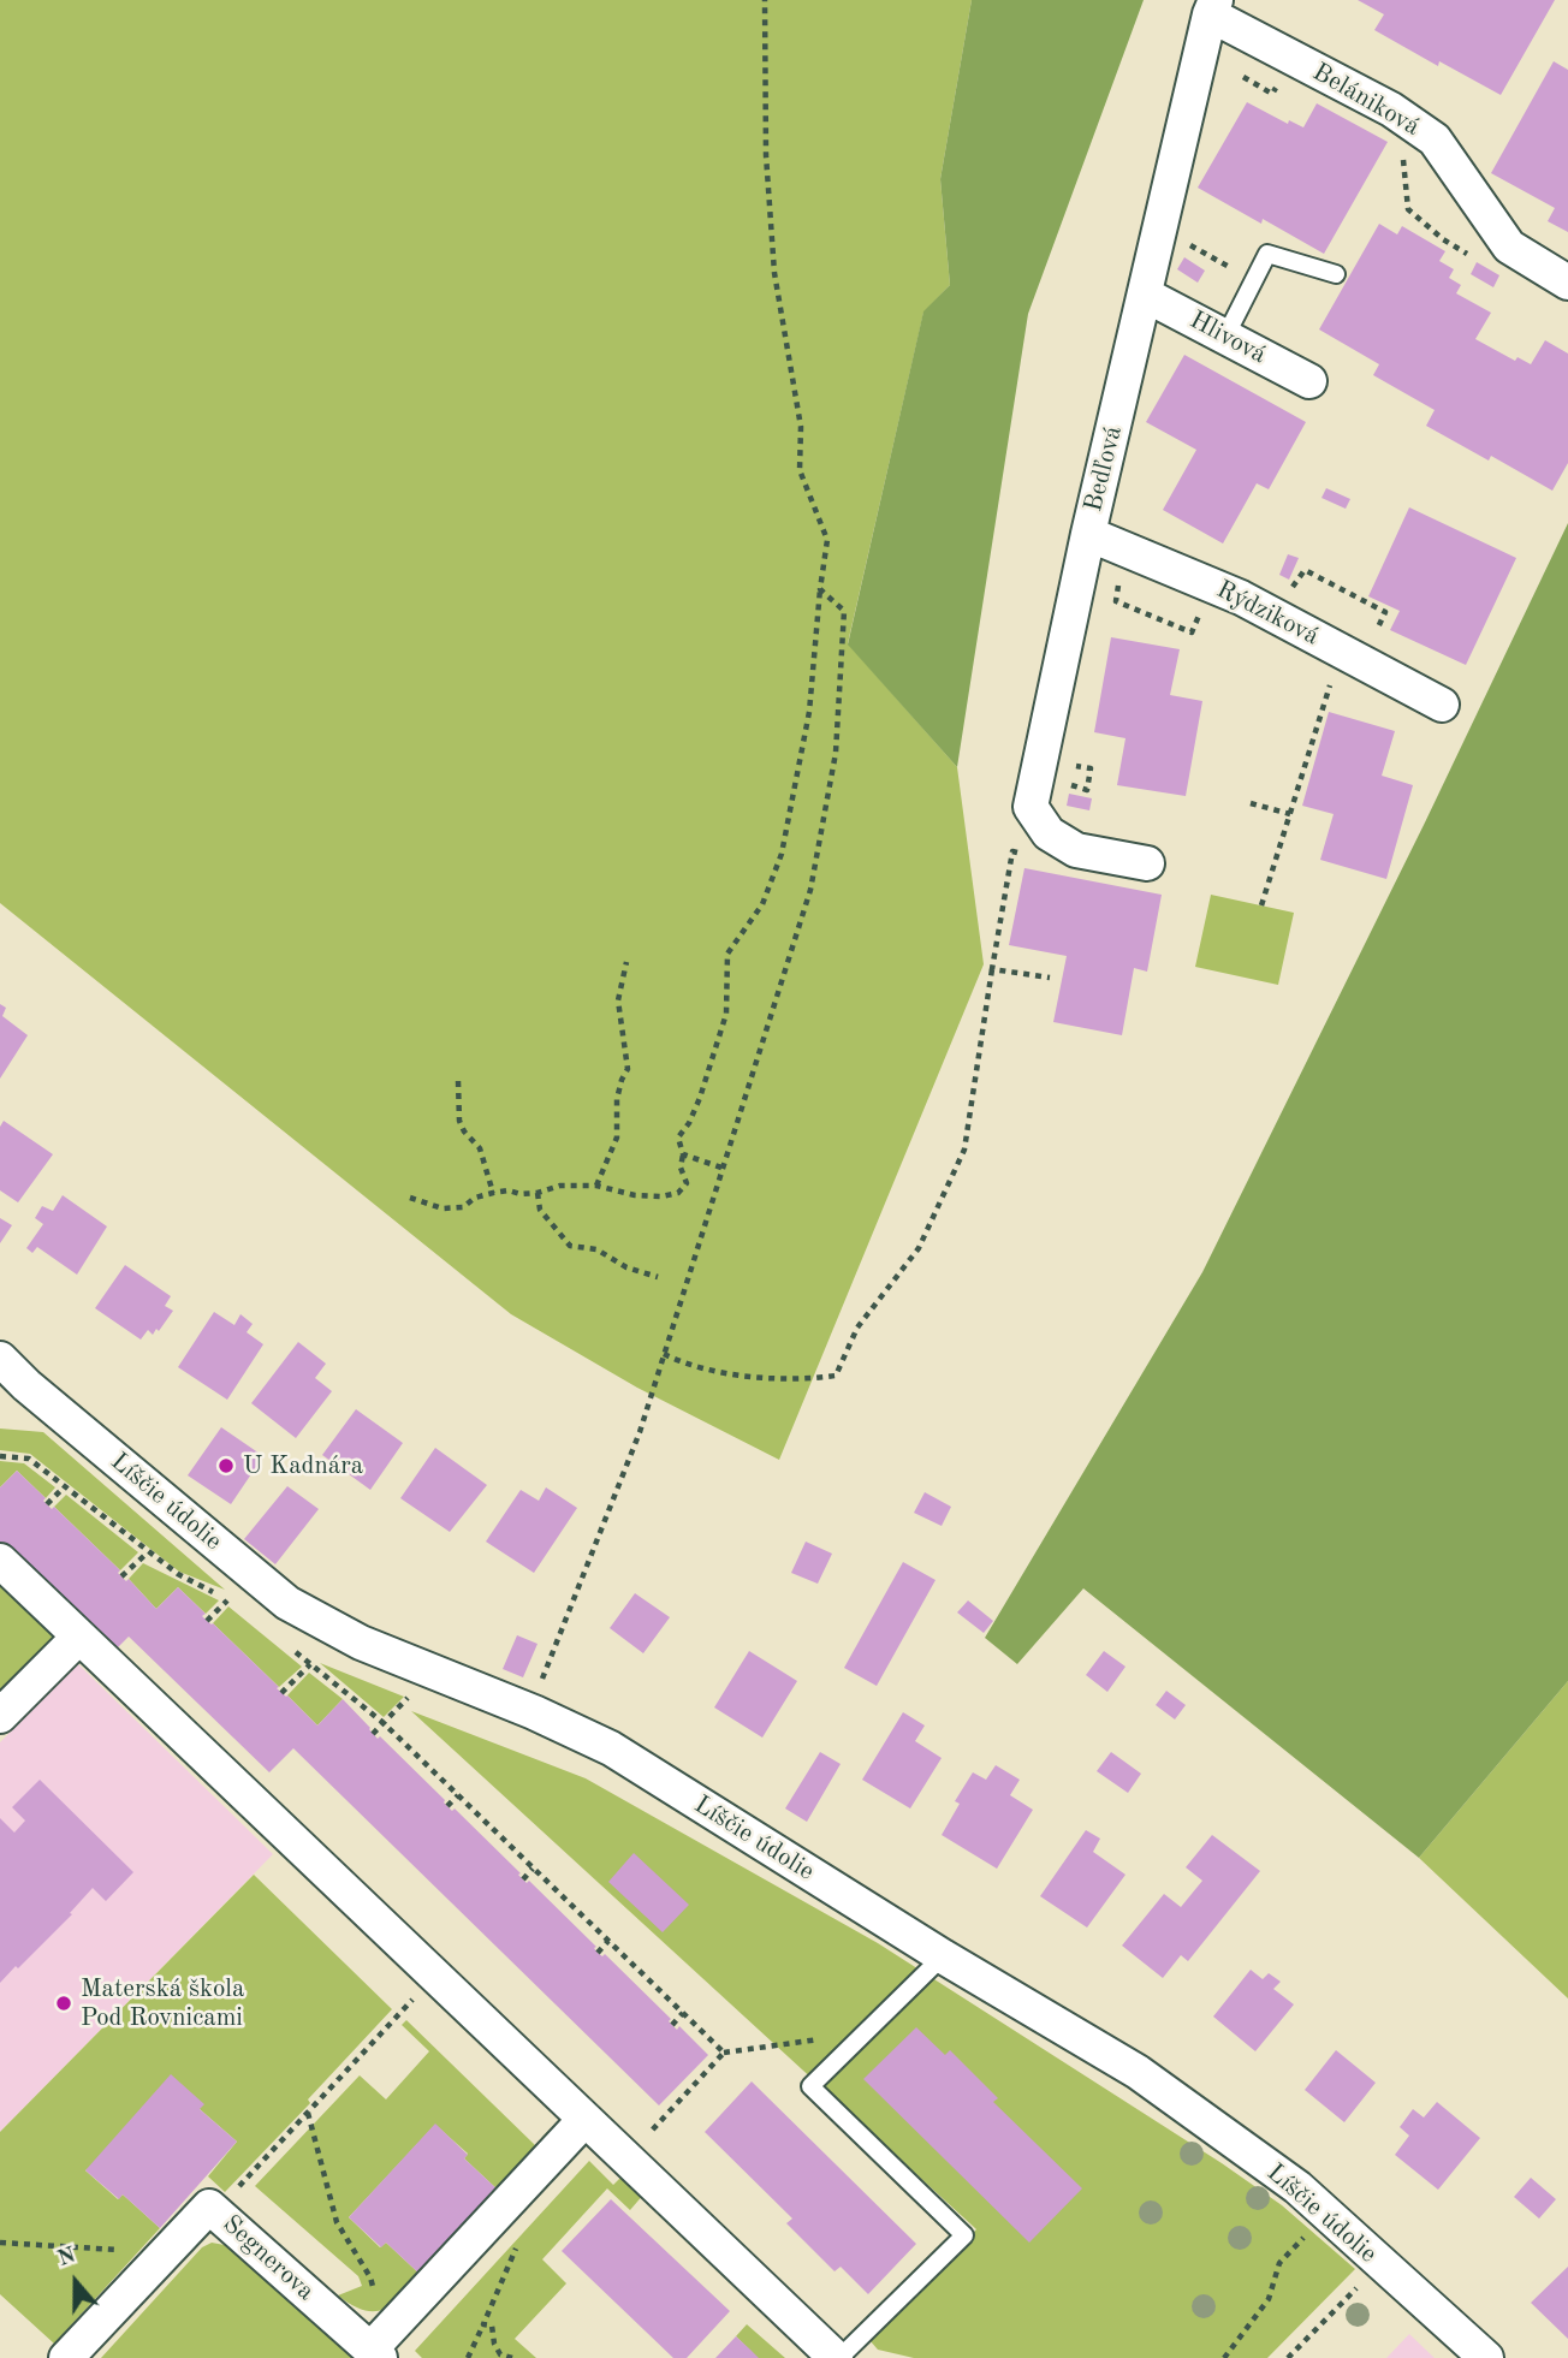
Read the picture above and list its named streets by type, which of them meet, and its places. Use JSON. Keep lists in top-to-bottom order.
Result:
{
  "streets": {
    "street": [
      "Belániková",
      "Hlivová",
      "Bedľová",
      "Rýdziková",
      "Líščie údolie",
      "Segnerova"
    ]
  },
  "crossings": [
    ["Belániková", "Bedľová"],
    ["Hlivová", "Bedľová"],
    ["Bedľová", "Rýdziková"]
  ],
  "places": ["U Kadnára", "Materská škola Pod Rovnicami"],
  "north": "top"
}
